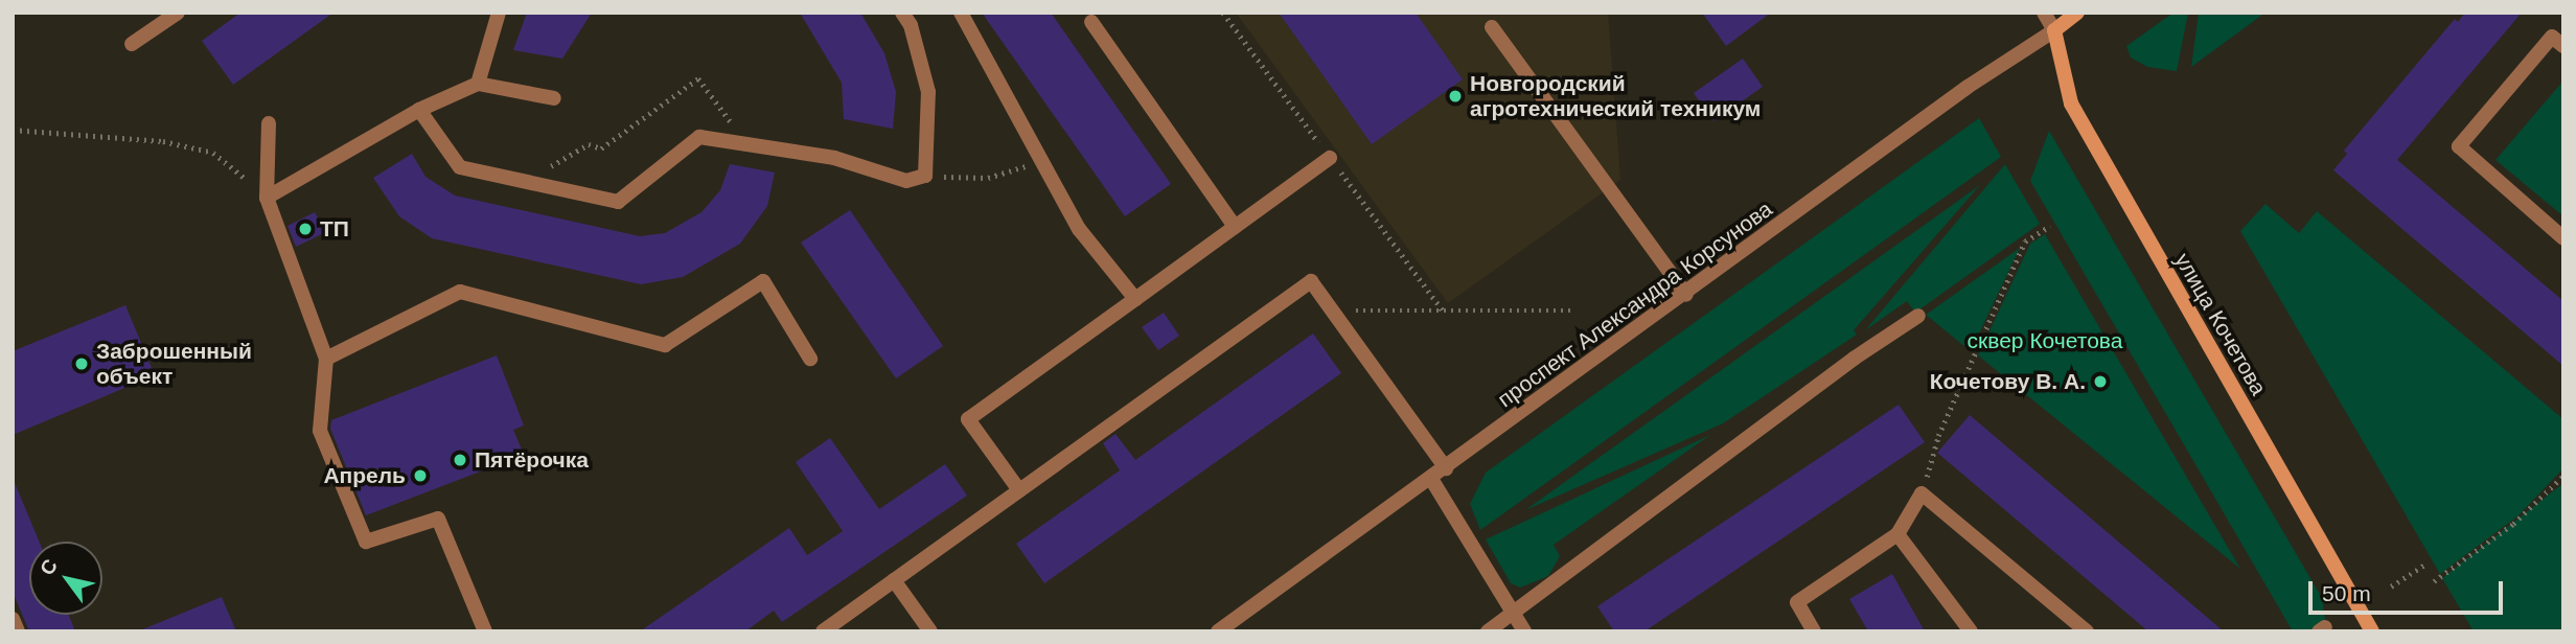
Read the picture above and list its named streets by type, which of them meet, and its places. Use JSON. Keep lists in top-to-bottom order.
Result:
{
  "streets": {
    "main road": ["проспект Александра Корсунова", "улица Кочетова"]
  },
  "crossings": [
    ["проспект Александра Корсунова", "улица Кочетова"]
  ],
  "parks": ["сквер Кочетова"],
  "places": [
    "Новгородский агротехнический техникум",
    "ТП",
    "Заброшенный объект",
    "Кочетову В. А.",
    "Пятёрочка",
    "Апрель"
  ],
  "scale_bar": "50 m",
  "north": "top left"
}
